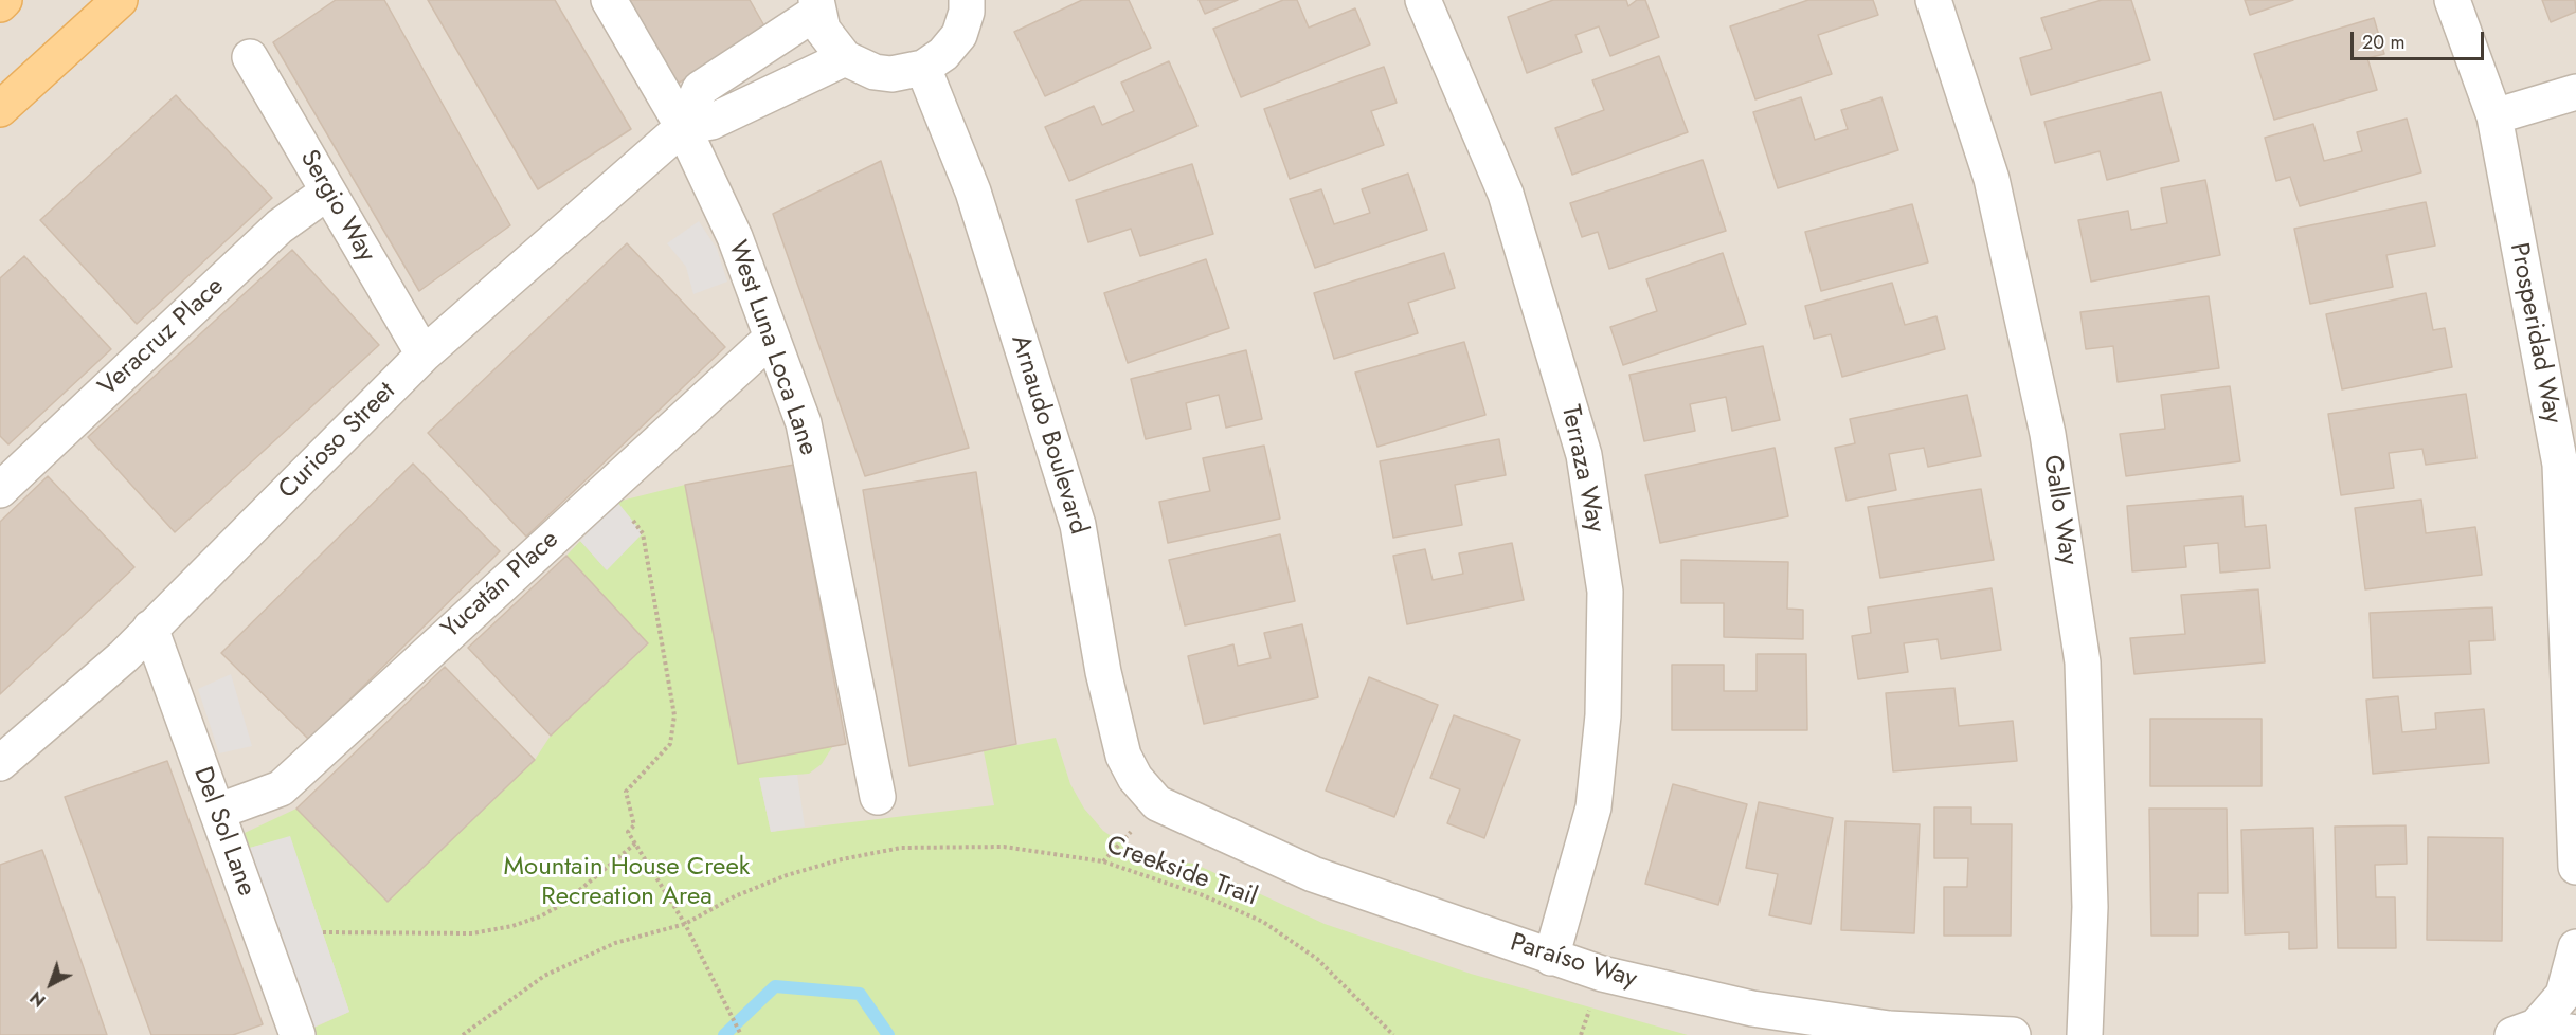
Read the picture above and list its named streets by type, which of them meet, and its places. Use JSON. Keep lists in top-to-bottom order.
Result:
{
  "streets": {
    "street": [
      "Sergio Way",
      "Prosperidad Way",
      "Veracruz Place",
      "West Luna Loca Lane",
      "Arnaudo Boulevard",
      "Curioso Street",
      "Terraza Way",
      "Gallo Way",
      "Yucatán Place",
      "Del Sol Lane",
      "Paraíso Way"
    ],
    "path": ["Creekside Trail"]
  },
  "crossings": [
    ["Sergio Way", "Veracruz Place"],
    ["Sergio Way", "Curioso Street"],
    ["West Luna Loca Lane", "Curioso Street"],
    ["West Luna Loca Lane", "Yucatán Place"],
    ["Arnaudo Boulevard", "Paraíso Way"],
    ["Curioso Street", "Del Sol Lane"],
    ["Terraza Way", "Paraíso Way"],
    ["Yucatán Place", "Del Sol Lane"]
  ],
  "parks": ["Mountain House Creek Recreation Area"],
  "scale_bar": "20 m",
  "north": "bottom left"
}
